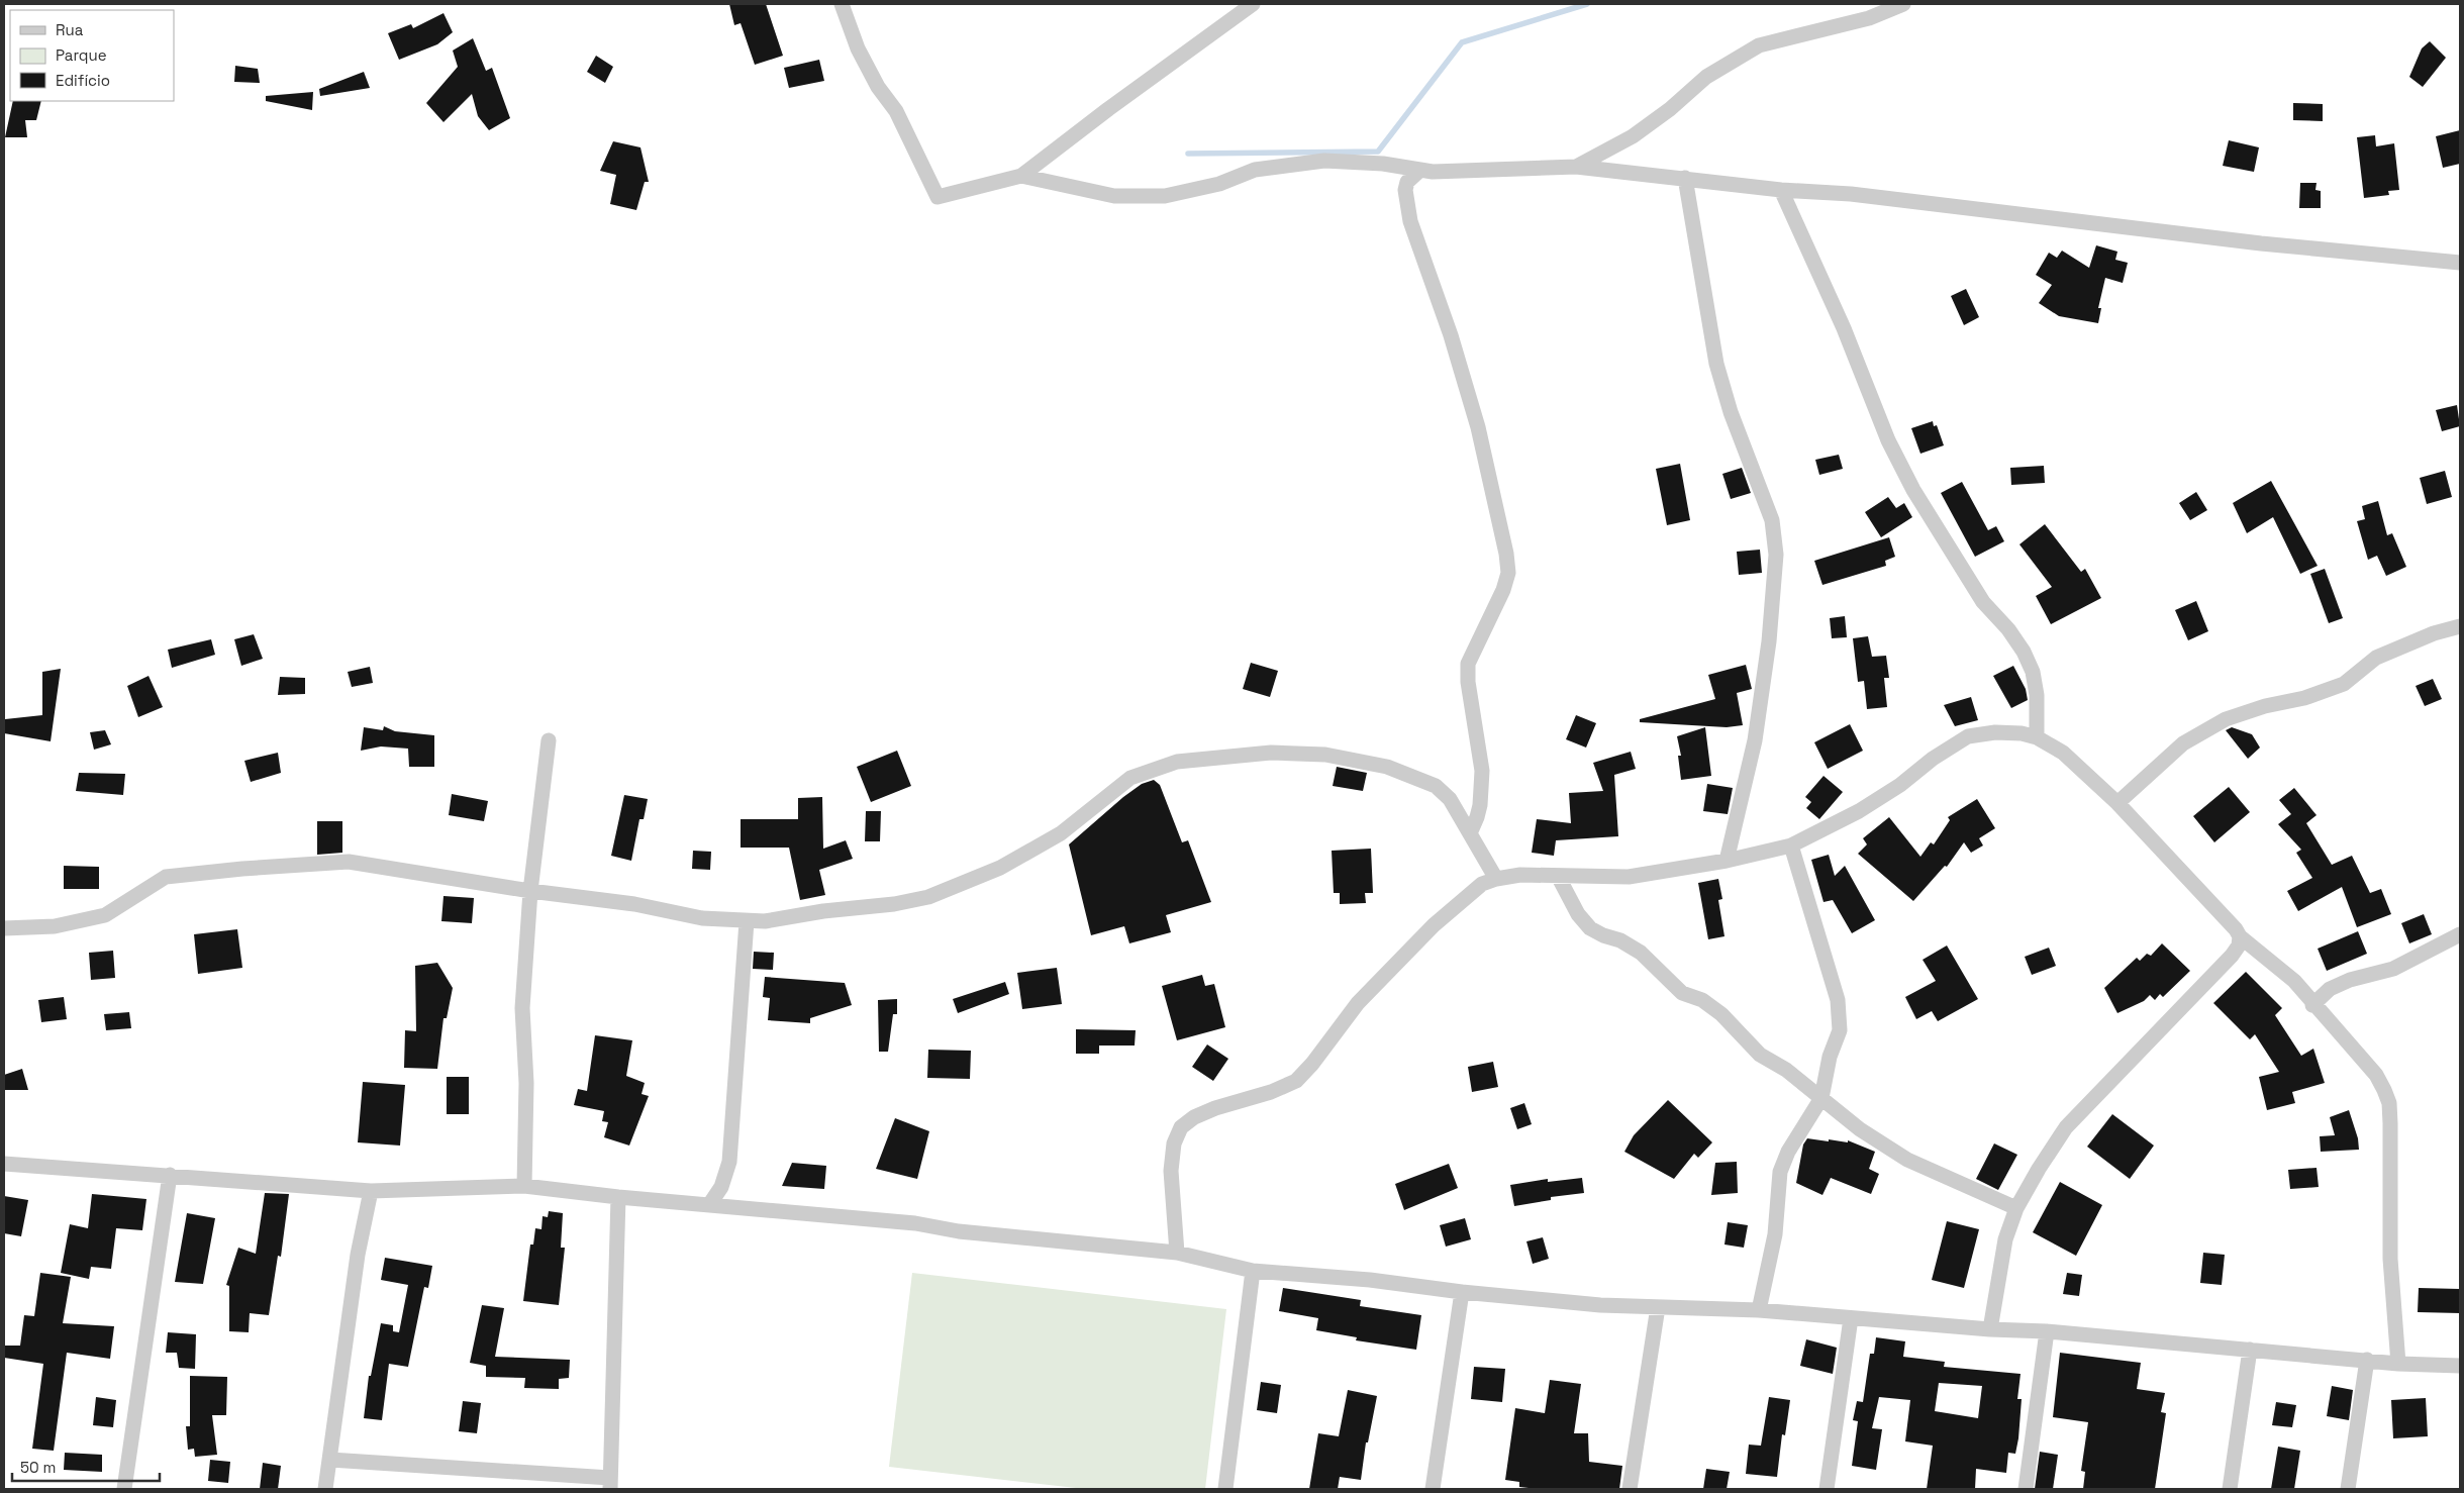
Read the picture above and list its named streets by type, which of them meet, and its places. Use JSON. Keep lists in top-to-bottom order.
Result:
{
  "legend": ["Rua", "Parque", "Edifício"],
  "scale_bar": "50 m"
}
